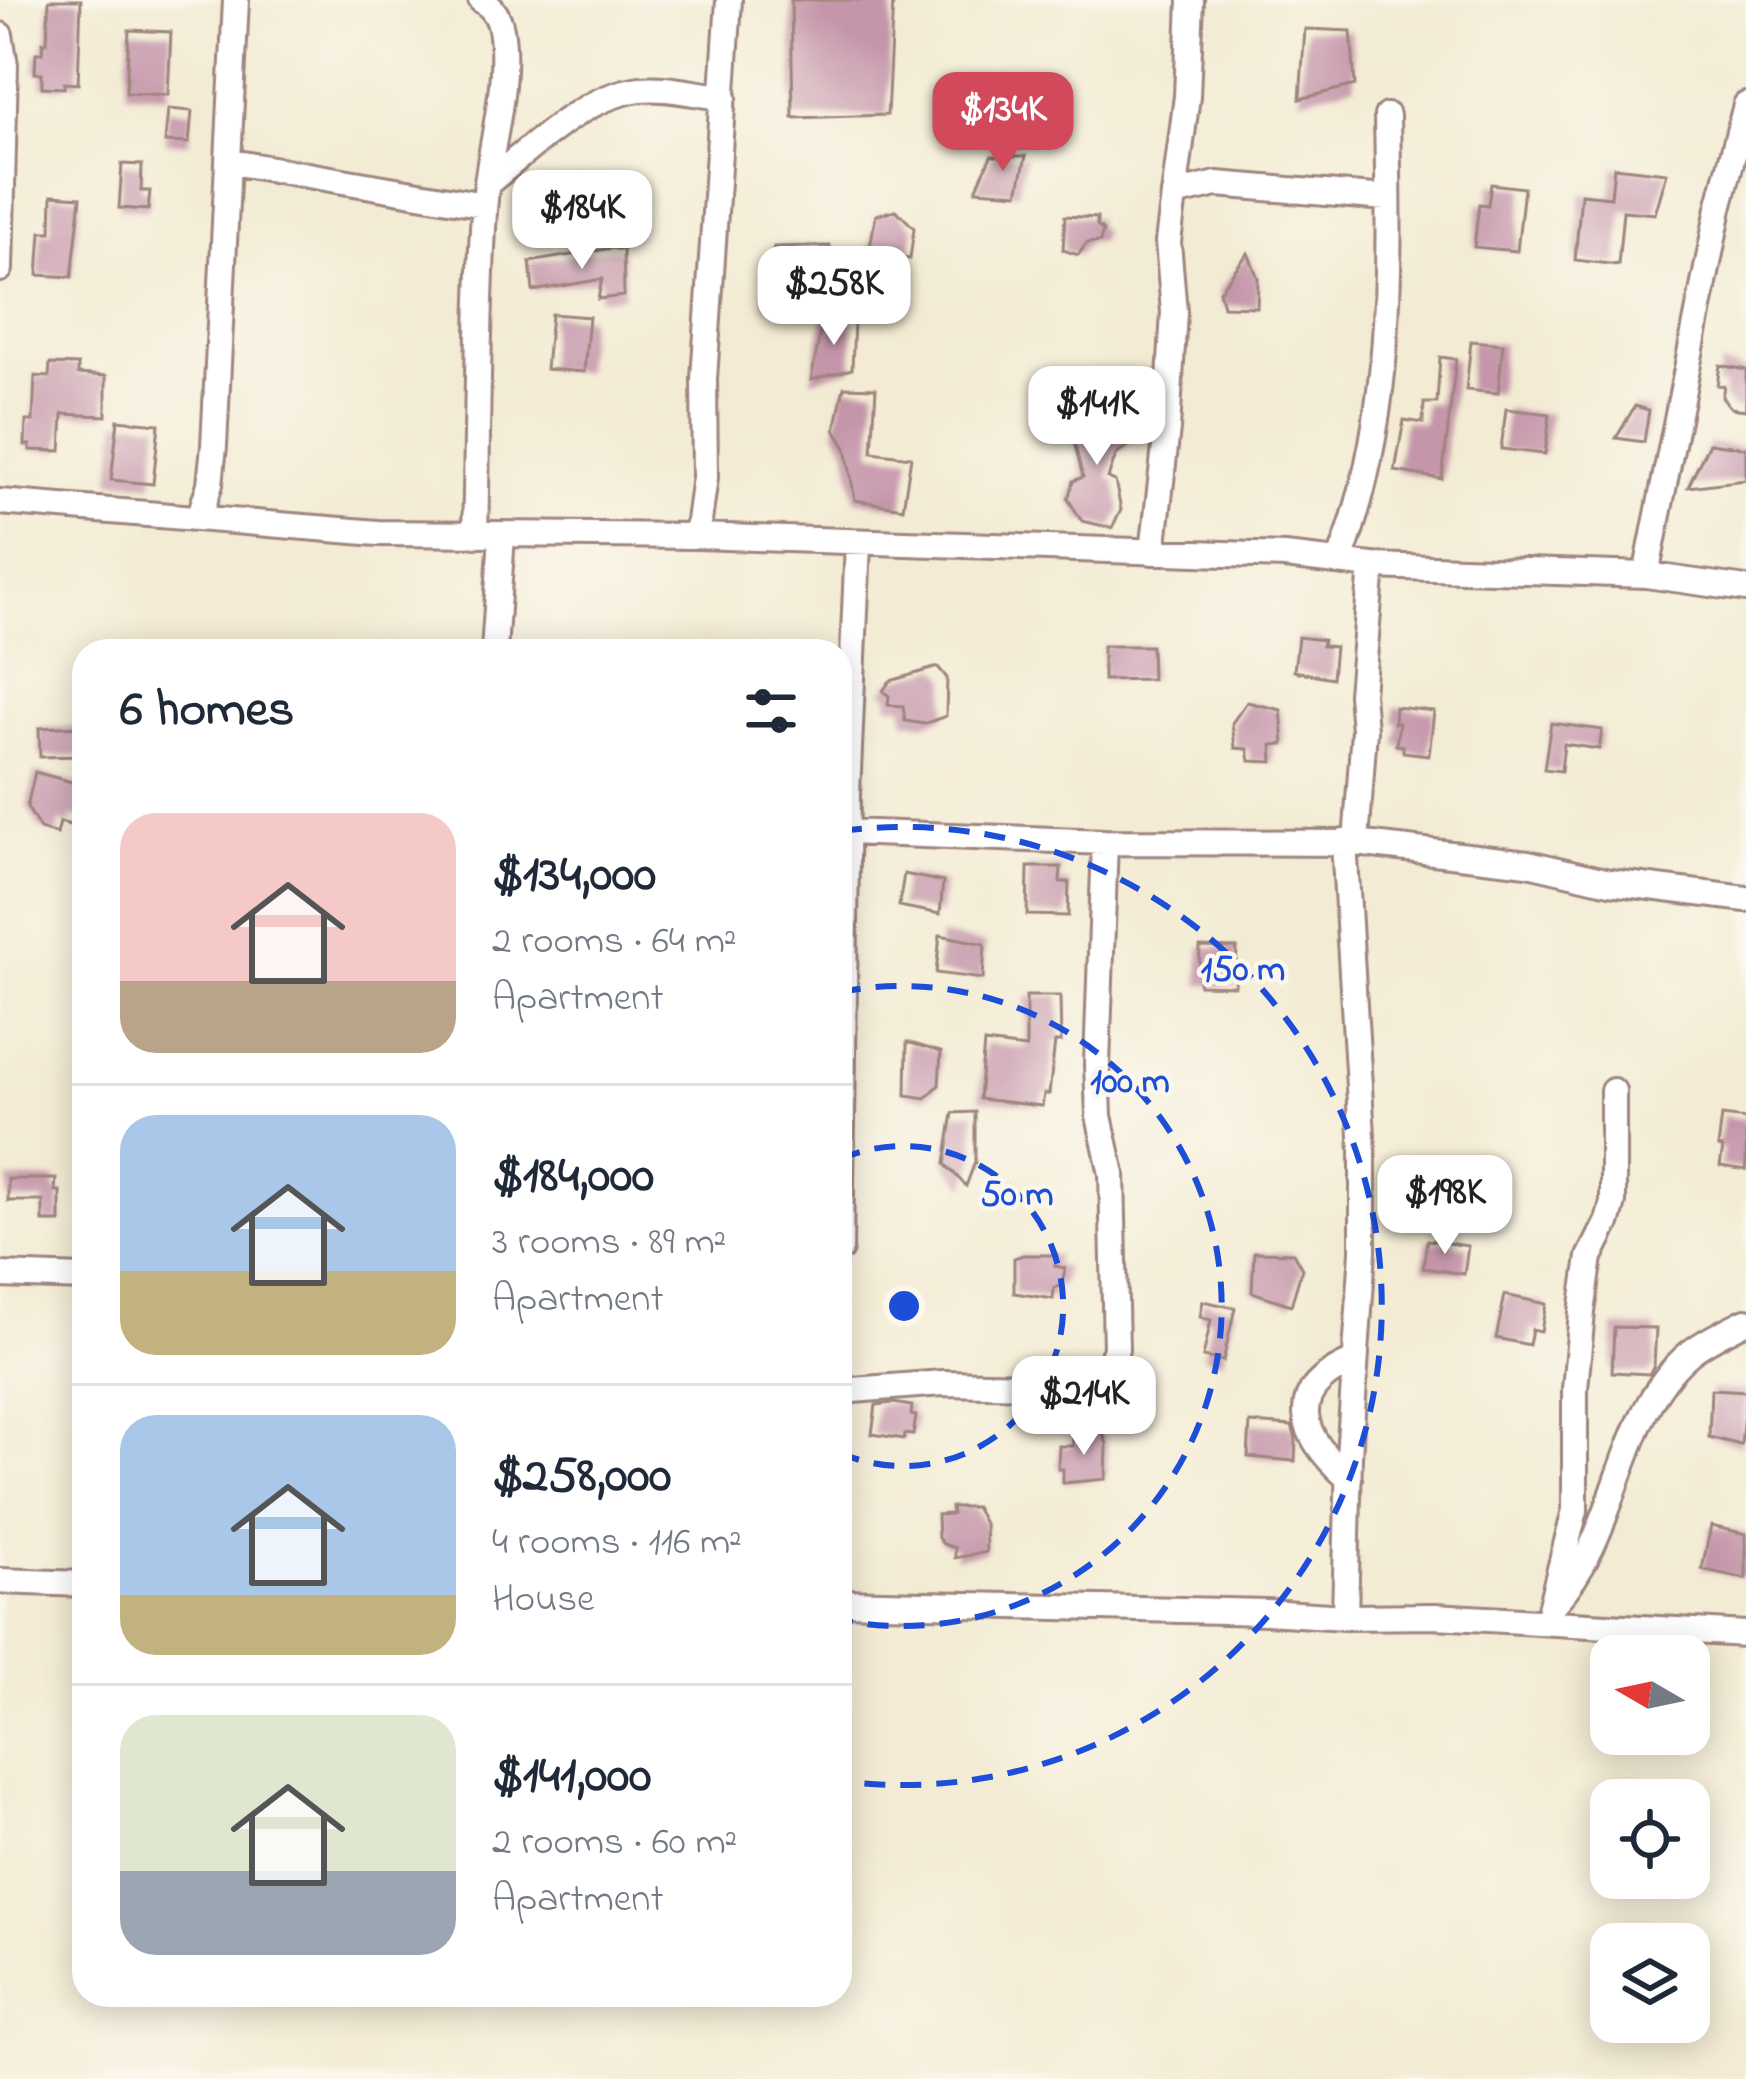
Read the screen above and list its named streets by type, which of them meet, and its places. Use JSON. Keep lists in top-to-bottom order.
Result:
{
  "north": "left",
  "page": {
    "price": [
      "$134K",
      "$184K",
      "$258K",
      "$141K",
      "$198K",
      "$214K"
    ],
    "heading": "6 homes",
    "list": [
      {
        "name": "$134,000",
        "note": "2 rooms · 64 m² · Apartment"
      },
      {
        "name": "$184,000",
        "note": "3 rooms · 89 m² · Apartment"
      },
      {
        "name": "$258,000",
        "note": "4 rooms · 116 m² · House"
      },
      {
        "name": "$141,000",
        "note": "2 rooms · 60 m² · Apartment"
      }
    ]
  },
  "rings": ["150 m", "100 m", "50 m"]
}
